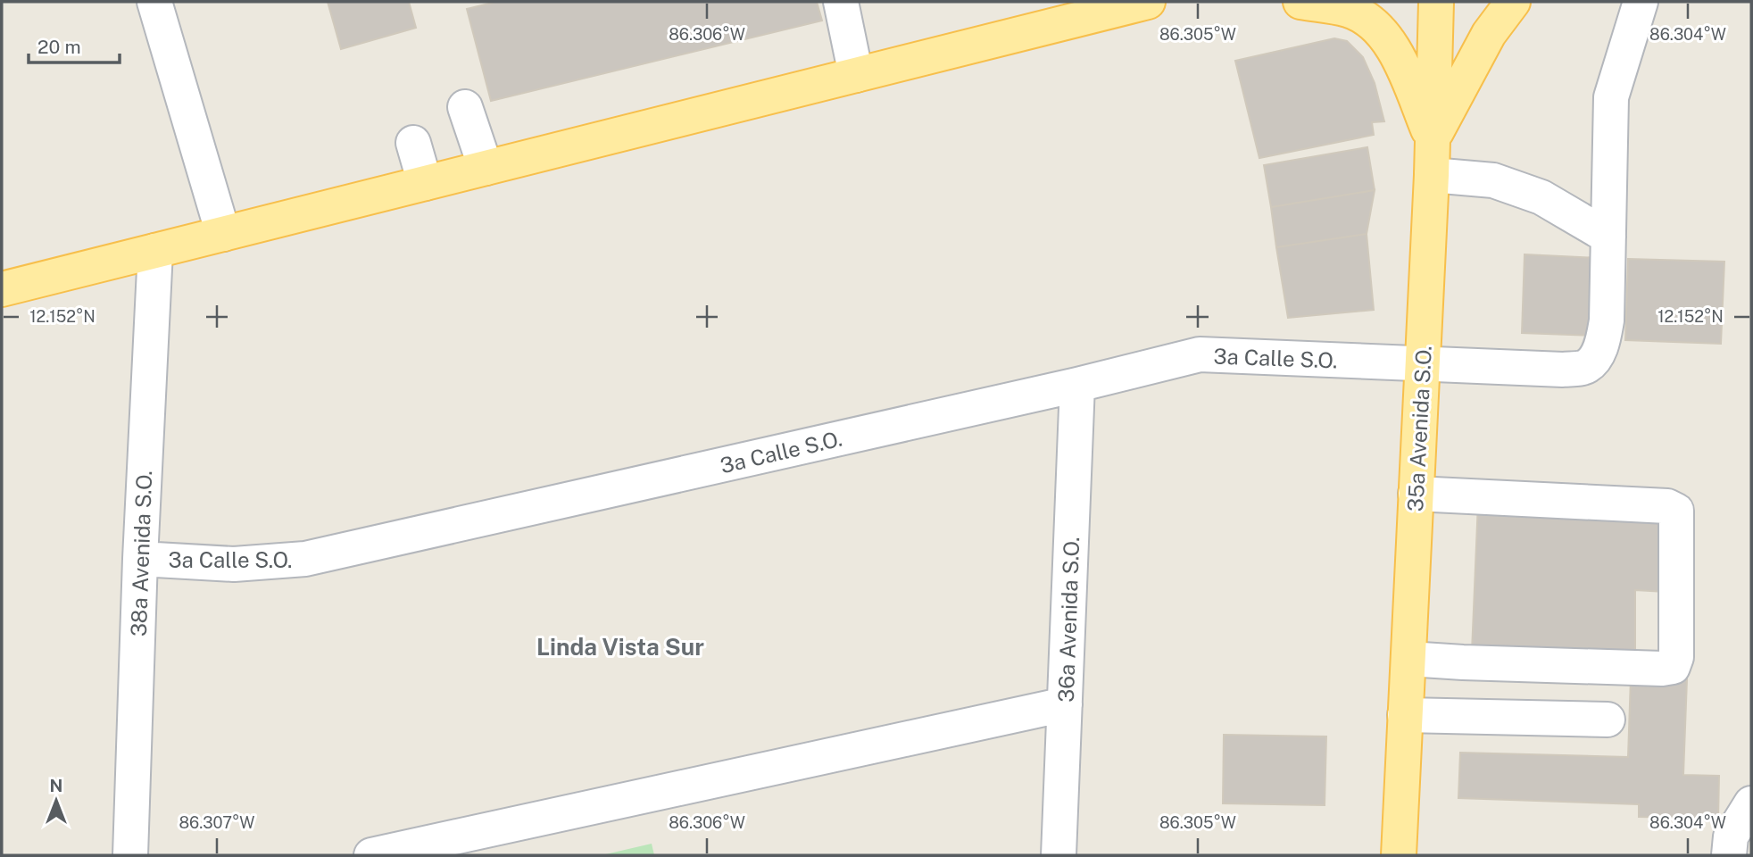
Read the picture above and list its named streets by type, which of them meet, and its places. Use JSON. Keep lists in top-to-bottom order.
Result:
{
  "streets": {
    "main road": ["35a Avenida S.O."],
    "street": ["3a Calle S.O.", "38a Avenida S.O.", "36a Avenida S.O."]
  },
  "crossings": [
    ["3a Calle S.O.", "35a Avenida S.O."],
    ["3a Calle S.O.", "38a Avenida S.O."],
    ["3a Calle S.O.", "36a Avenida S.O."]
  ],
  "districts": ["Linda Vista Sur"],
  "scale_bar": "20 m",
  "north": "top",
  "coordinates": [
    "86.306°W",
    "86.305°W",
    "86.304°W",
    "12.152°N",
    "86.307°W"
  ]
}
